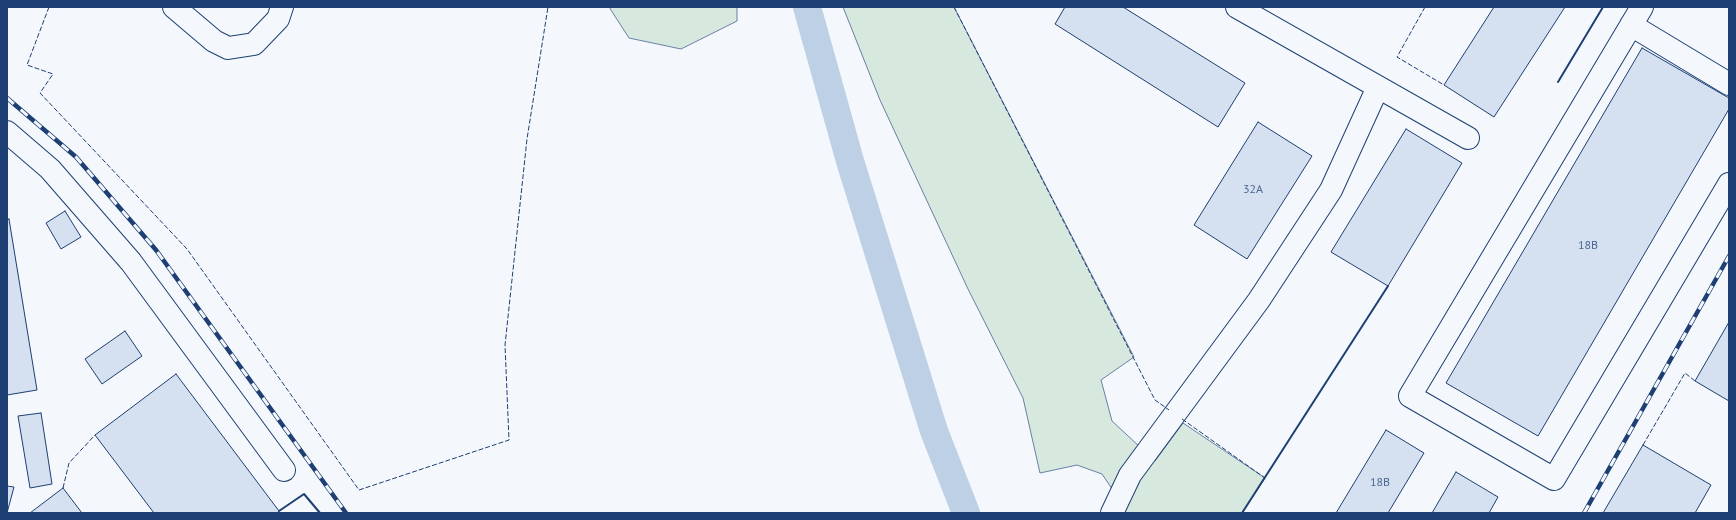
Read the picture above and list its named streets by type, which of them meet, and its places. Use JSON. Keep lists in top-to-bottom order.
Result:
{
  "house_numbers": ["32А", "18В", "18В"]
}
